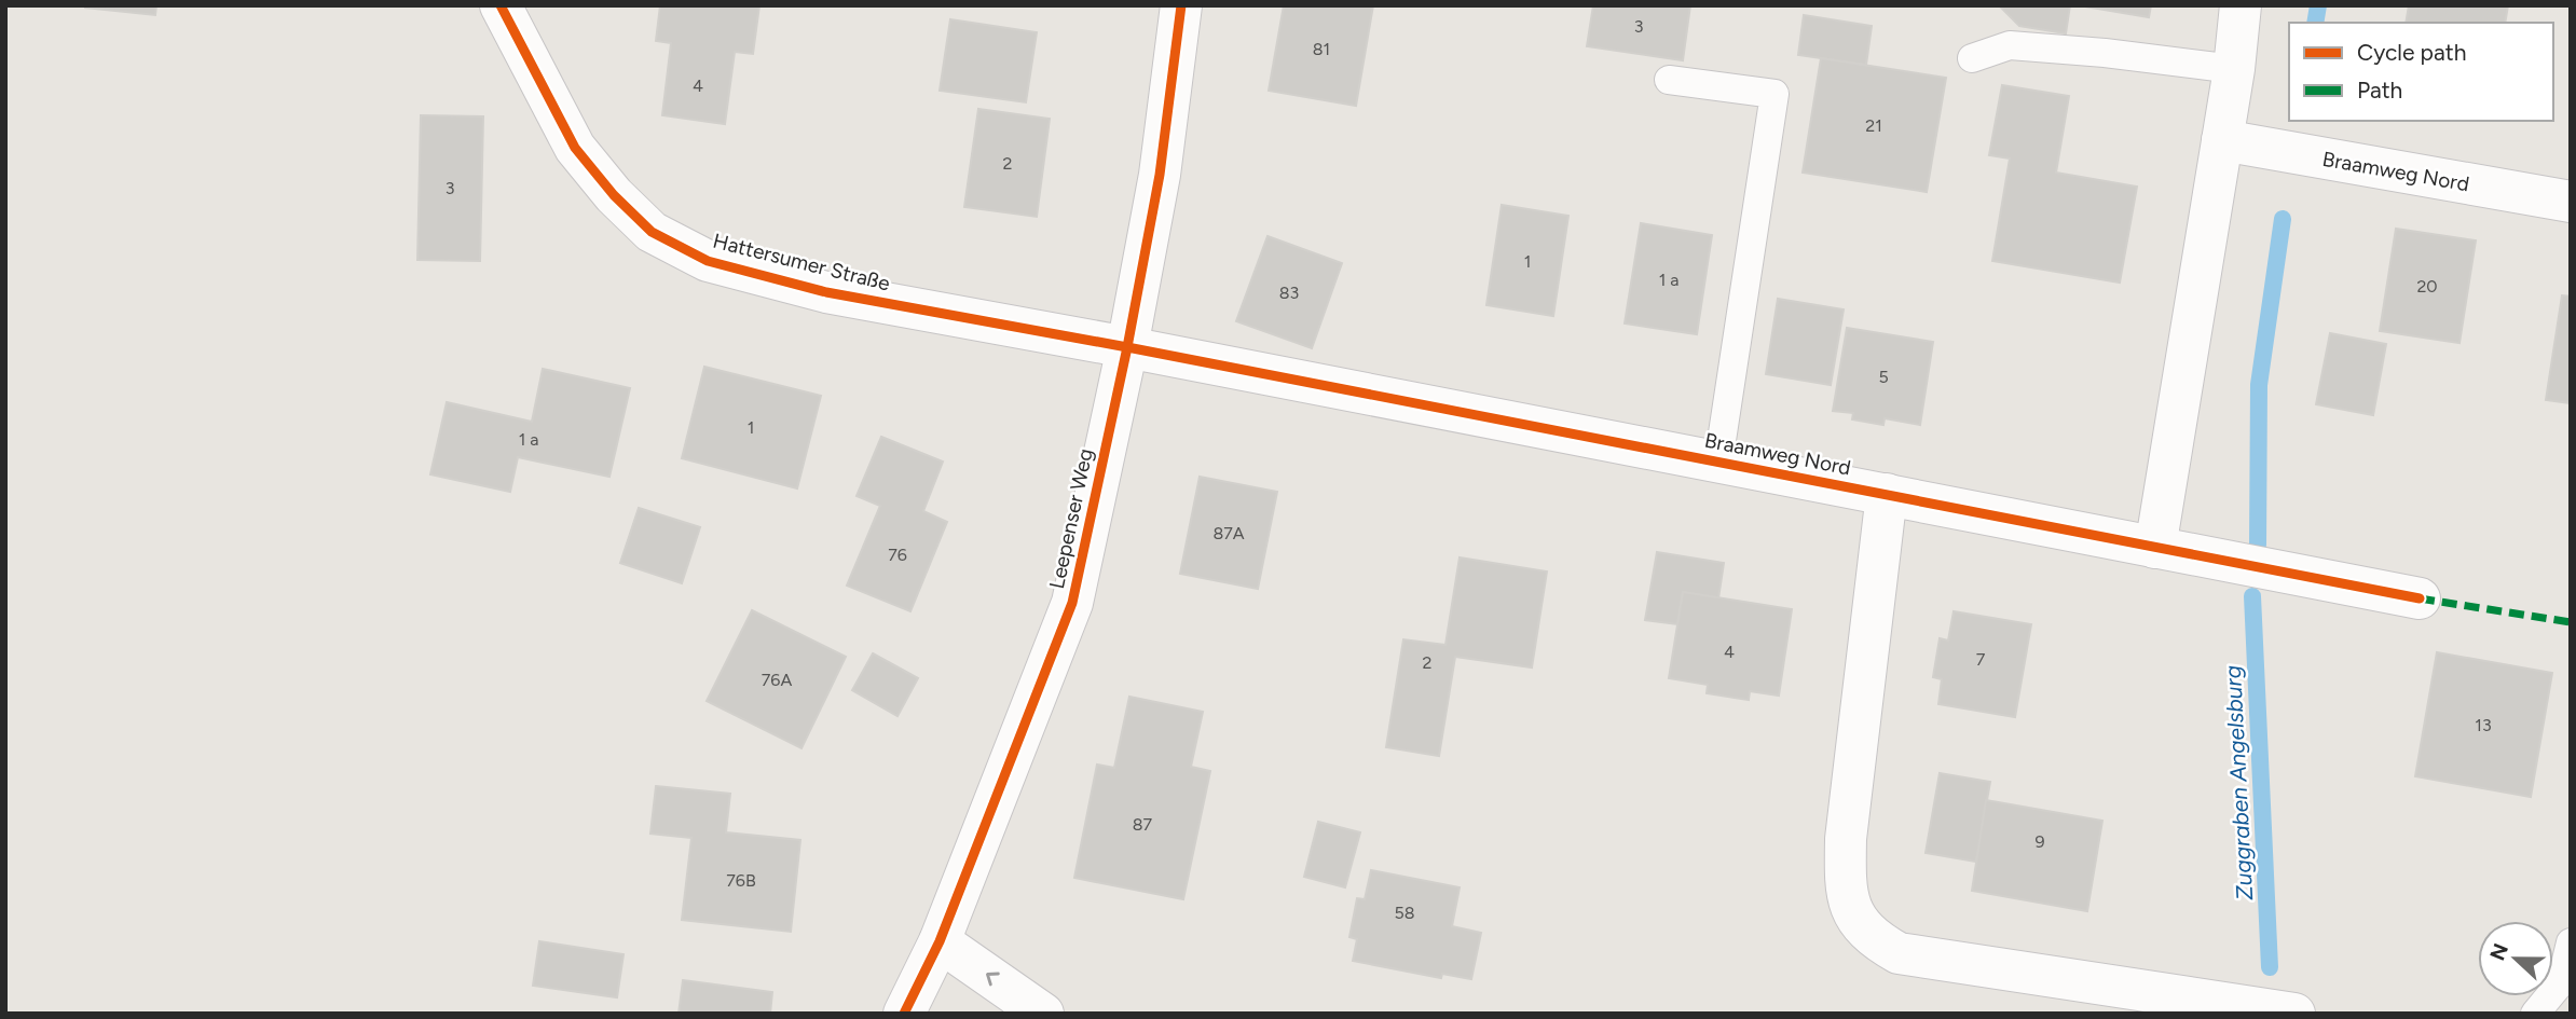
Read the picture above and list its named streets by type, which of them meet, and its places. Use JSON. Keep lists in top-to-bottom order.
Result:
{
  "streets": {
    "street": ["Braamweg Nord", "Hattersumer Straße", "Leepenser Weg"]
  },
  "crossings": [
    ["Braamweg Nord", "Hattersumer Straße"],
    ["Braamweg Nord", "Leepenser Weg"],
    ["Hattersumer Straße", "Leepenser Weg"]
  ],
  "water": ["Zuggraben Angelsburg"],
  "house_numbers": [
    "3",
    "81",
    "4",
    "21",
    "2",
    "3",
    "1",
    "1 a",
    "20",
    "83",
    "5",
    "1",
    "1 a",
    "87A",
    "76",
    "4",
    "7",
    "2",
    "76A",
    "13",
    "87",
    "9",
    "76B",
    "58"
  ],
  "legend": ["Cycle path", "Path"],
  "north": "left"
}
